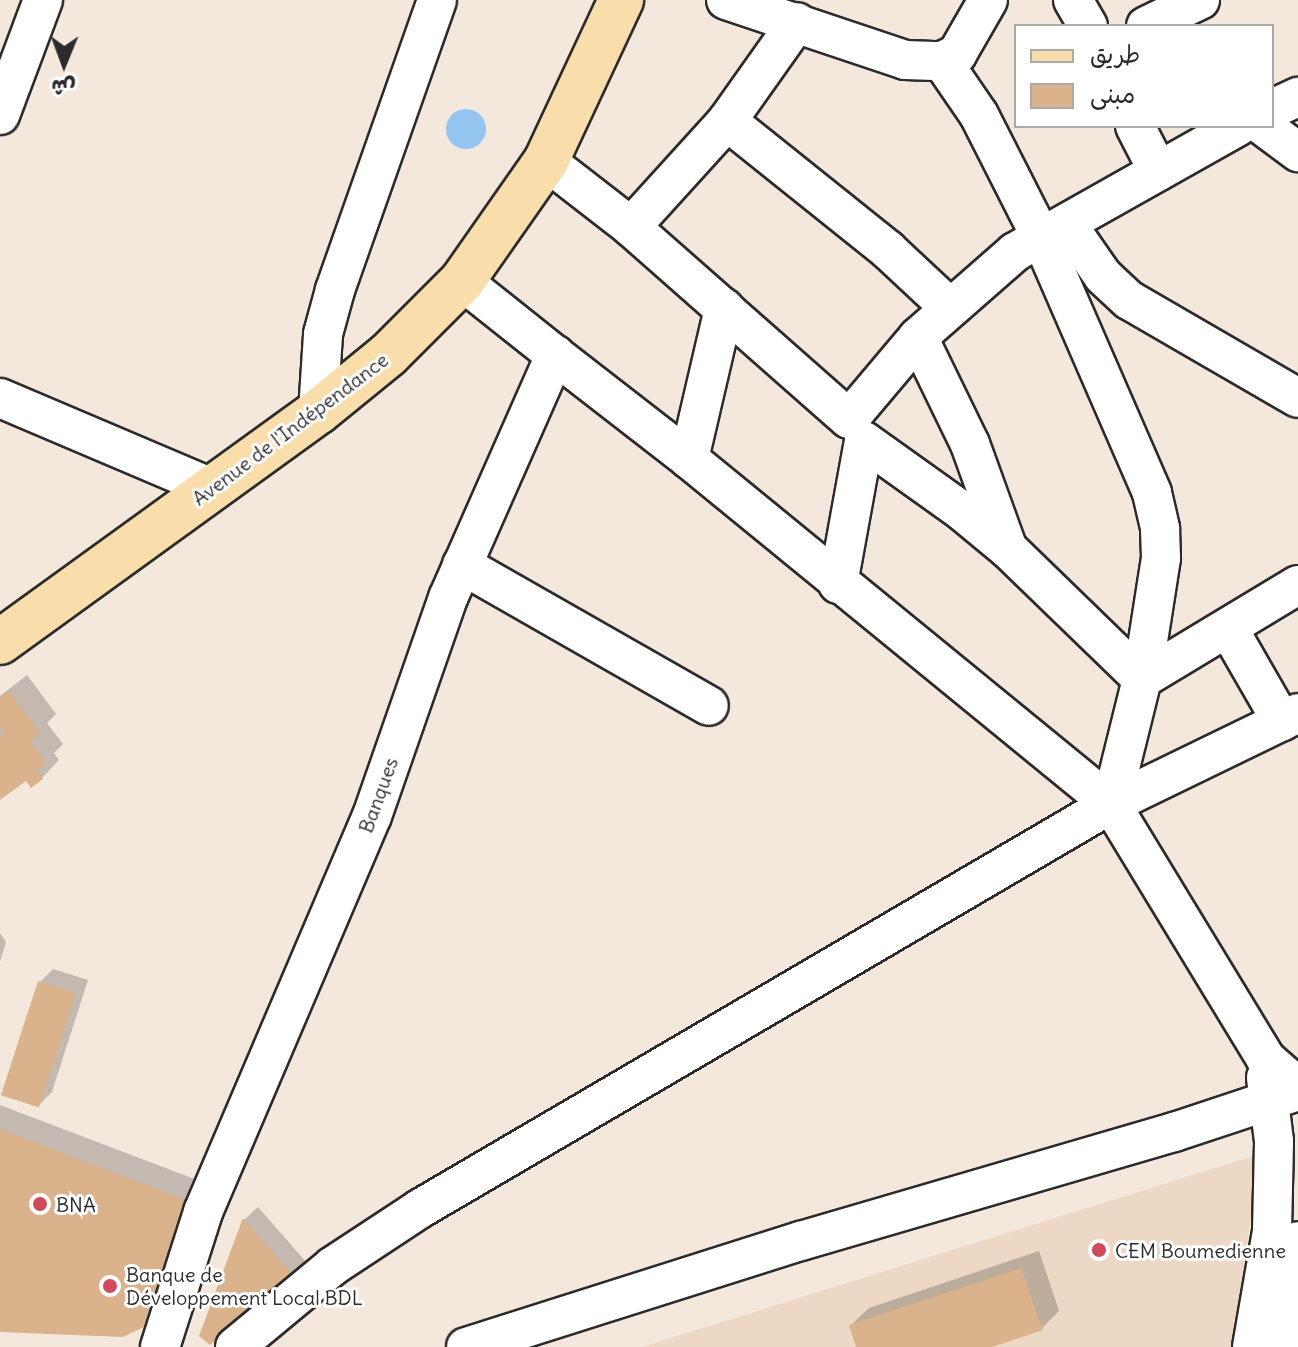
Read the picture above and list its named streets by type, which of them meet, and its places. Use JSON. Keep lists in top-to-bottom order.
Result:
{
  "streets": {
    "main road": ["Avenue de l'Indépendance"],
    "street": ["Banques"]
  },
  "places": ["BNA", "CEM Boumedienne", "Banque de Développement Local BDL"],
  "legend": ["طريق", "مبنى"],
  "north": "bottom"
}
